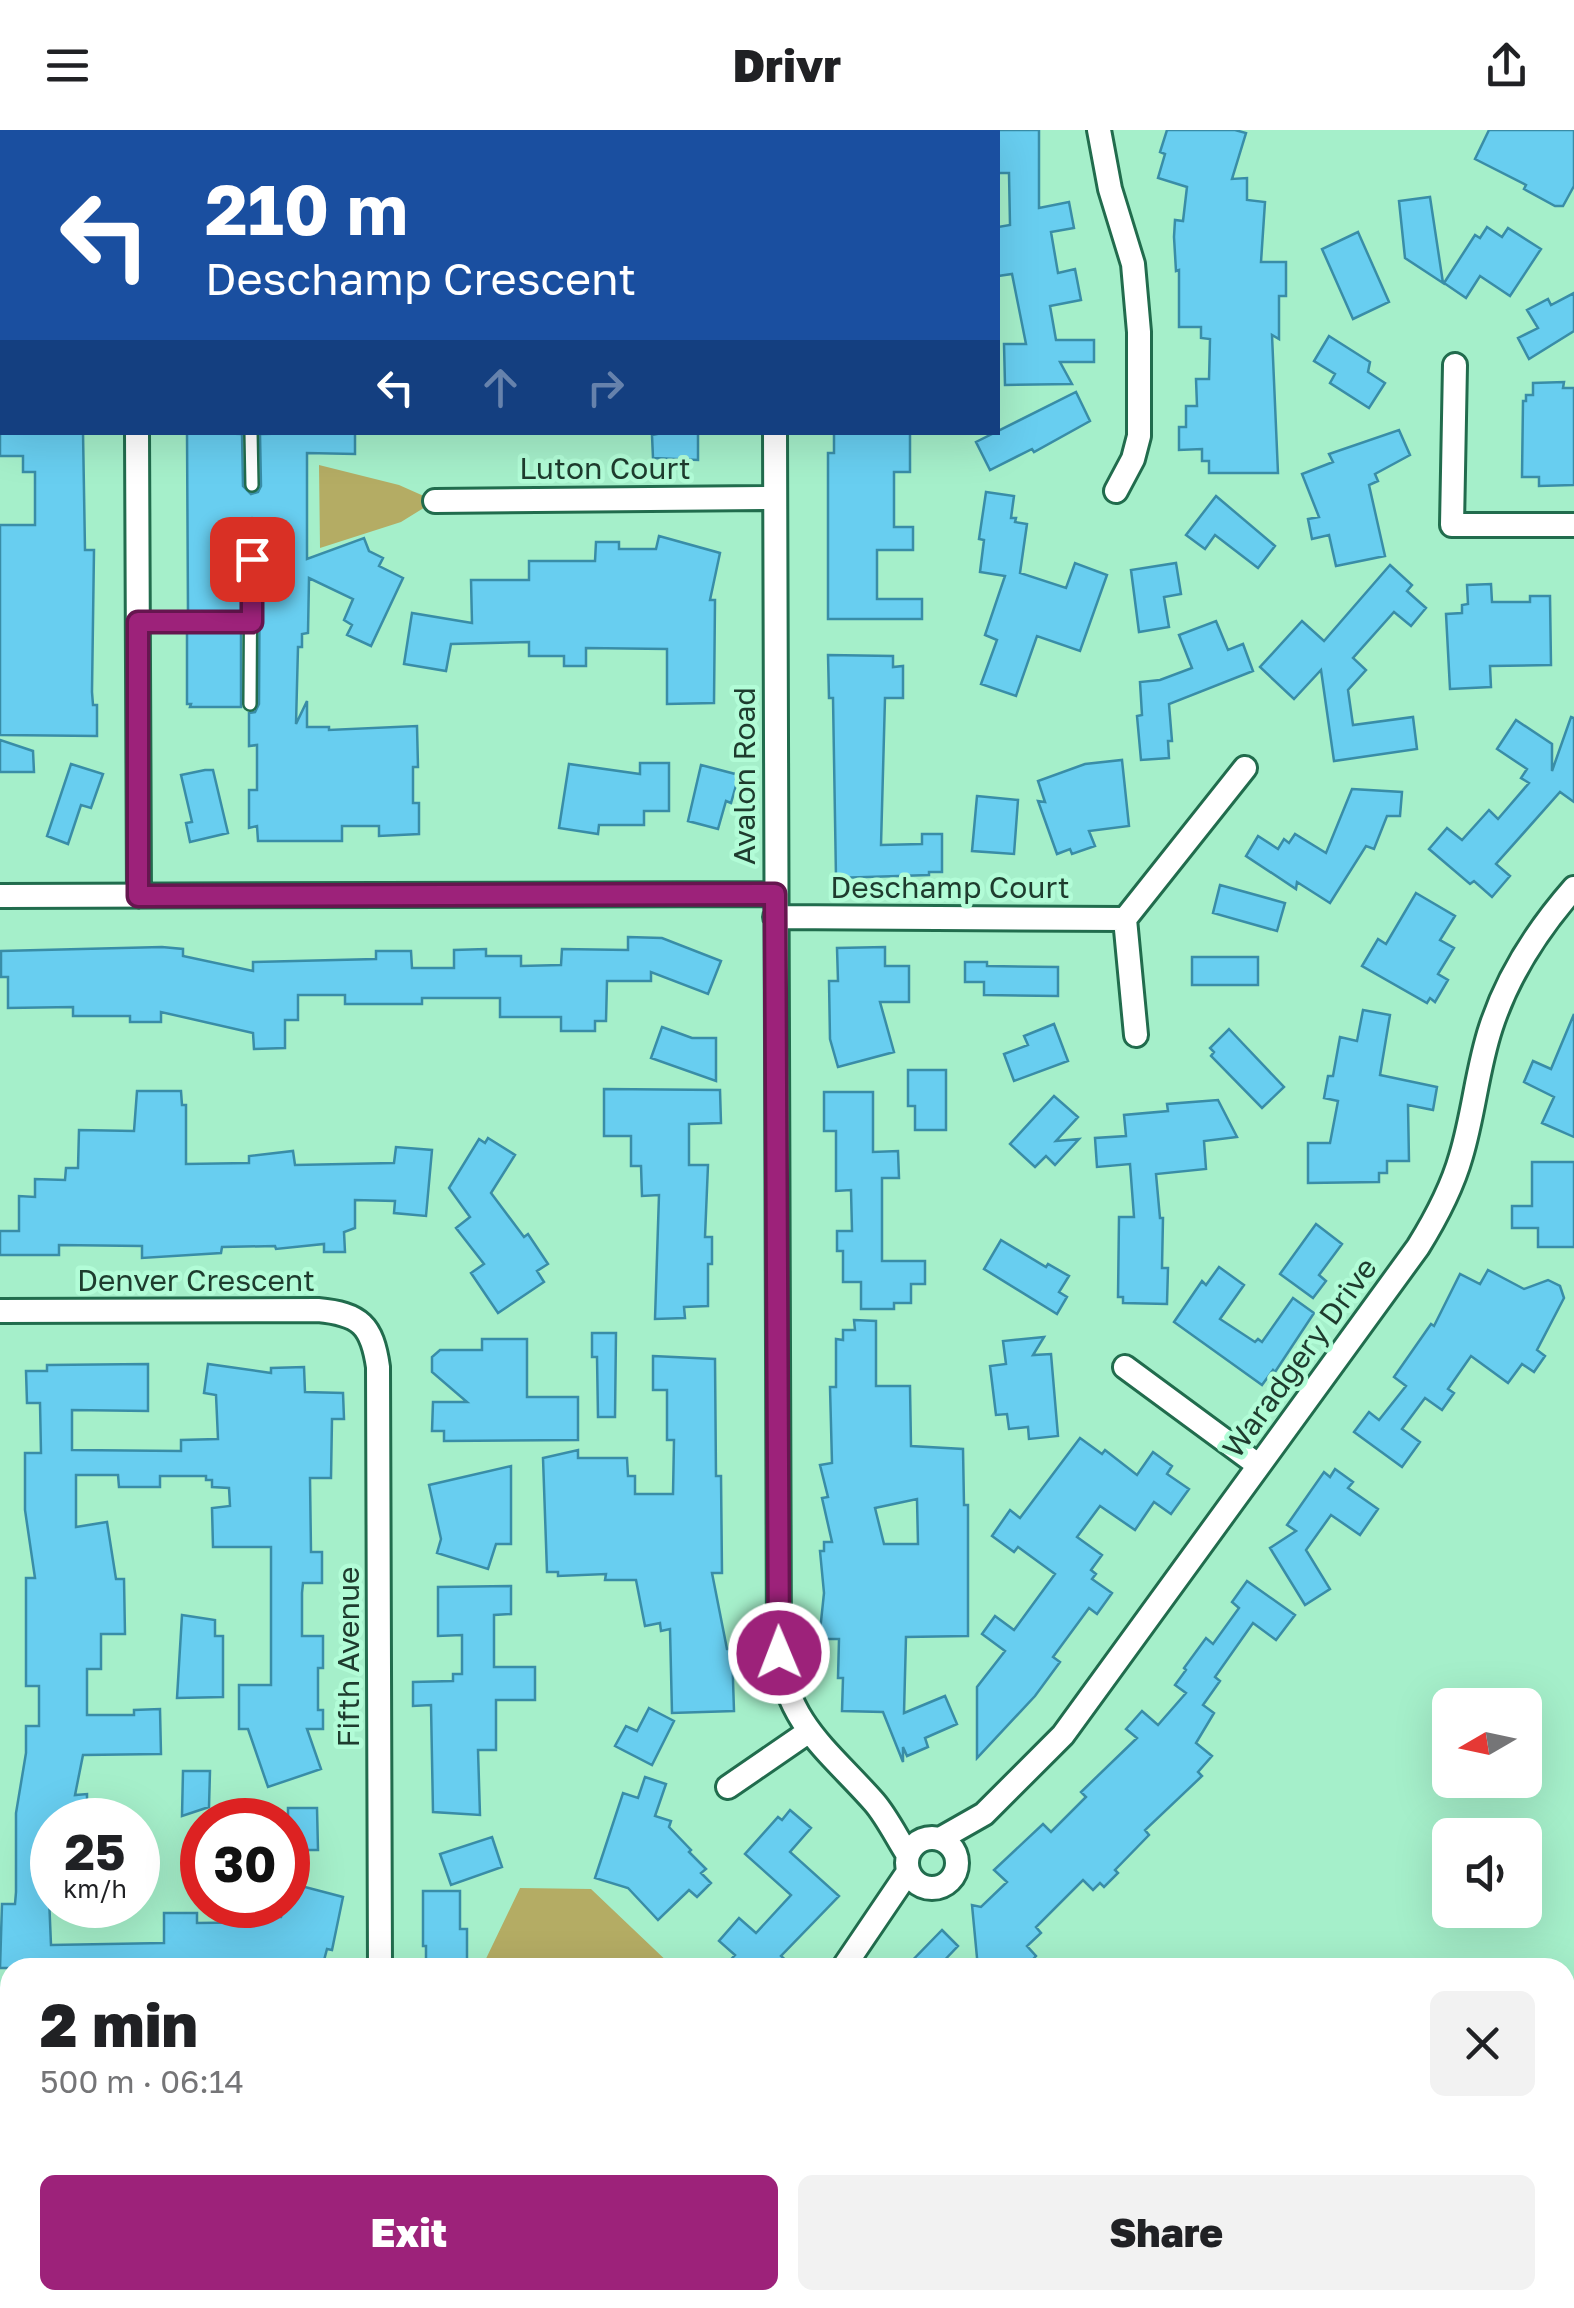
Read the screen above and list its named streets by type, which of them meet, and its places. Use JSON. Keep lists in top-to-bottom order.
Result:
{
  "streets": {
    "street": [
      "Luton Court",
      "Avalon Road",
      "Deschamp Court",
      "Denver Crescent",
      "Waradgery Drive",
      "Fifth Avenue"
    ]
  },
  "crossings": [
    ["Luton Court", "Avalon Road"],
    ["Avalon Road", "Deschamp Court"],
    ["Avalon Road", "Waradgery Drive"],
    ["Denver Crescent", "Fifth Avenue"]
  ],
  "north": "left",
  "page": {
    "header": "Drivr",
    "turn": ["210 m", "Deschamp Crescent"],
    "speed": "25 km/h",
    "limit": "30",
    "heading": ["2 min", "500 m · 06:14"],
    "buttons": ["Exit", "Share"]
  }
}
